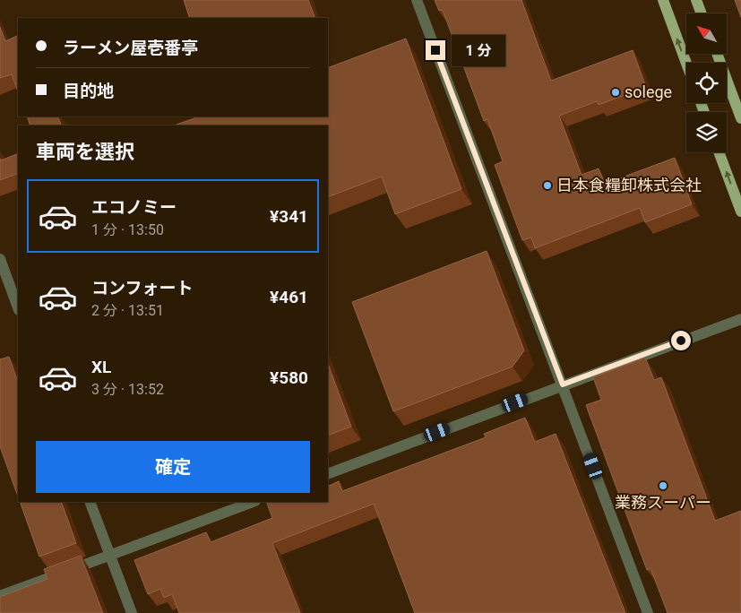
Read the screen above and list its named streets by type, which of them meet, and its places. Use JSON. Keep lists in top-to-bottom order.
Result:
{
  "places": ["solege", "日本食糧卸株式会社", "業務スーパー"],
  "north": "top left",
  "page": {
    "banner": ["ラーメン屋壱番亭", "目的地"],
    "bubble": "1 分",
    "heading": "車両を選択",
    "list": [
      {
        "name": "エコノミー",
        "note": "1 分 · 13:50",
        "value": "¥341"
      },
      {
        "name": "コンフォート",
        "note": "2 分 · 13:51",
        "value": "¥461"
      },
      {
        "name": "XL",
        "note": "3 分 · 13:52",
        "value": "¥580"
      }
    ],
    "buttons": "確定"
  }
}
